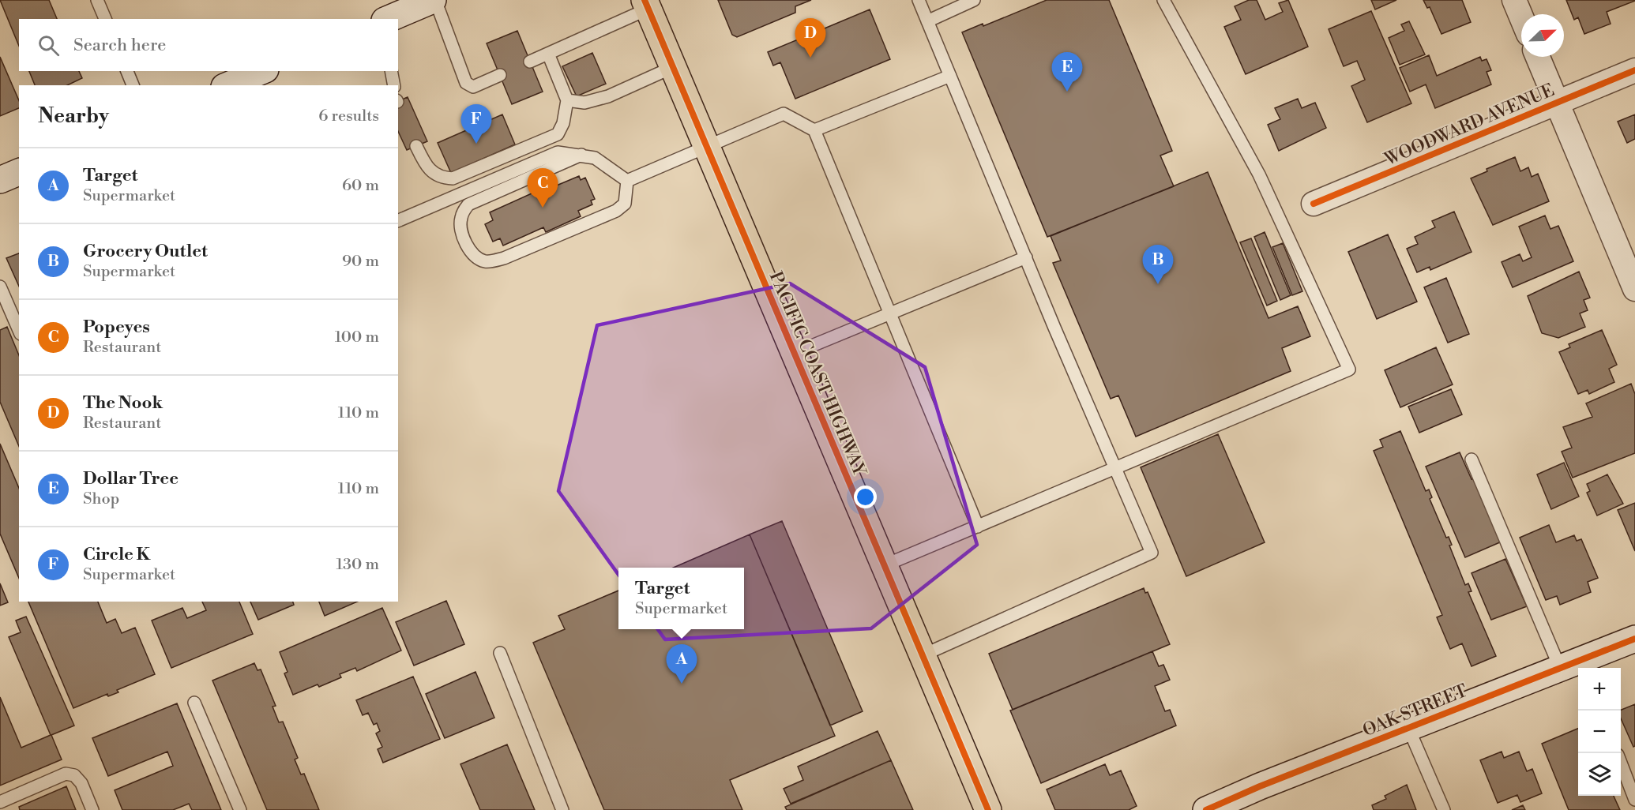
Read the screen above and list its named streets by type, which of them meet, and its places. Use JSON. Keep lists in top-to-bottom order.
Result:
{
  "streets": {
    "highway": ["PACIFIC COAST HIGHWAY"],
    "street": ["WOODWARD AVENUE", "OAK STREET"]
  },
  "north": "top right",
  "page": {
    "pins": [
      "D",
      "E",
      "F",
      "C",
      "B",
      "A"
    ],
    "search": "Search here",
    "heading": ["Nearby", "6 results"],
    "list": [
      {
        "mark": "A",
        "name": "Target",
        "note": "Supermarket",
        "value": "60 m"
      },
      {
        "mark": "B",
        "name": "Grocery Outlet",
        "note": "Supermarket",
        "value": "90 m"
      },
      {
        "mark": "C",
        "name": "Popeyes",
        "note": "Restaurant",
        "value": "100 m"
      },
      {
        "mark": "D",
        "name": "The Nook",
        "note": "Restaurant",
        "value": "110 m"
      },
      {
        "mark": "E",
        "name": "Dollar Tree",
        "note": "Shop",
        "value": "110 m"
      },
      {
        "mark": "F",
        "name": "Circle K",
        "note": "Supermarket",
        "value": "130 m"
      }
    ],
    "popup": ["Target", "Supermarket"],
    "map_buttons": ["+", "−"]
  }
}
